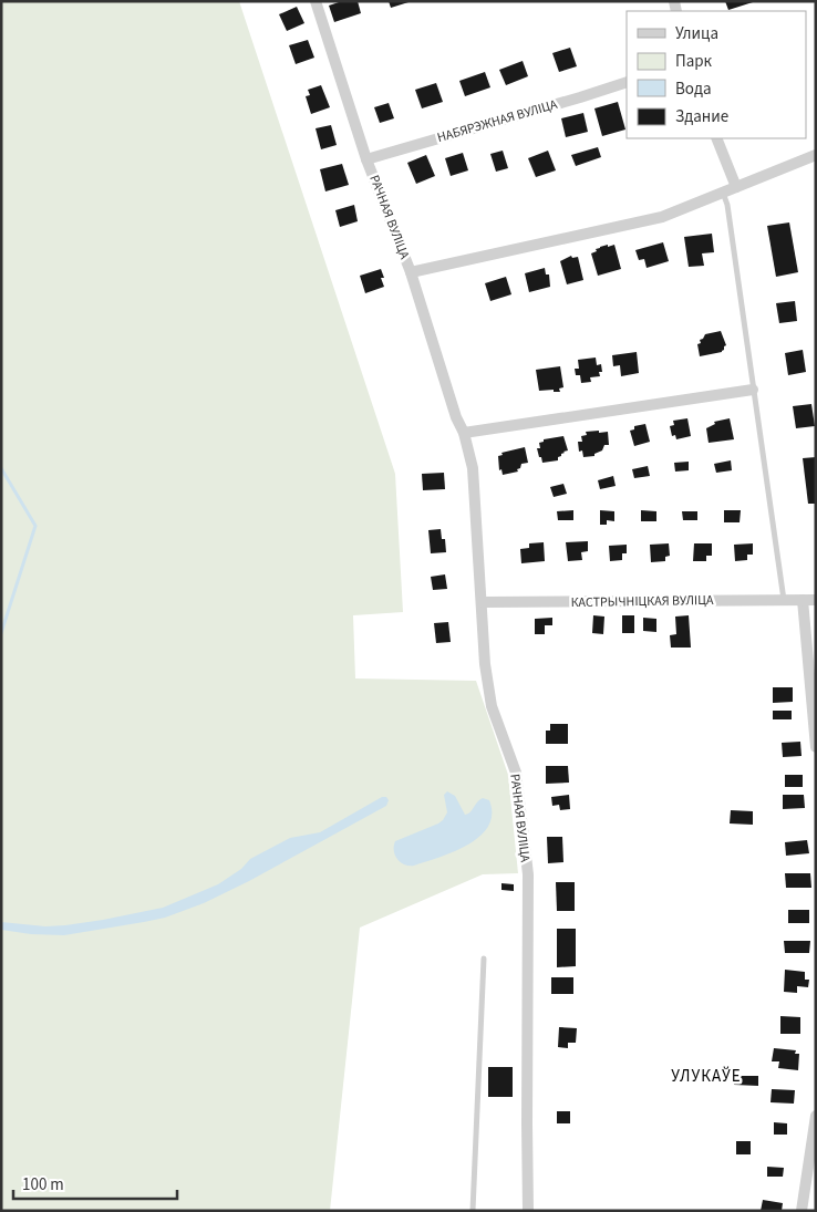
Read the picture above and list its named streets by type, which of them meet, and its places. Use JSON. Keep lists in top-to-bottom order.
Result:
{
  "streets": {
    "street": ["НАБЯРЭЖНАЯ ВУЛІЦА", "РАЧНАЯ ВУЛІЦА", "КАСТРЫЧНІЦКАЯ ВУЛІЦА"]
  },
  "crossings": [
    ["НАБЯРЭЖНАЯ ВУЛІЦА", "РАЧНАЯ ВУЛІЦА"],
    ["РАЧНАЯ ВУЛІЦА", "КАСТРЫЧНІЦКАЯ ВУЛІЦА"]
  ],
  "districts": ["УЛУКАЎЕ"],
  "legend": [
    "Улица",
    "Парк",
    "Вода",
    "Здание"
  ],
  "scale_bar": "100 m"
}
